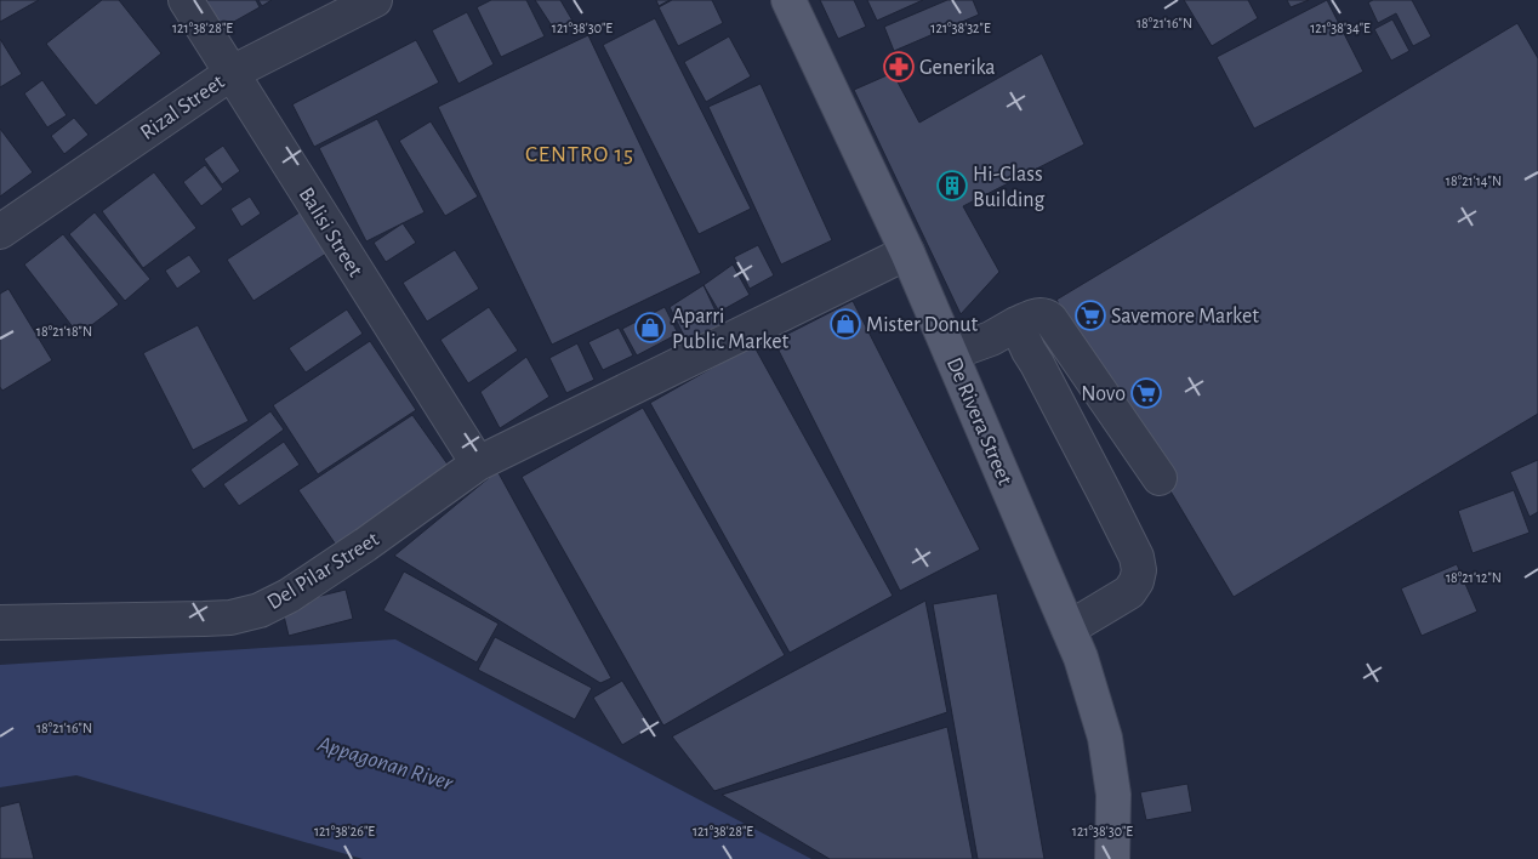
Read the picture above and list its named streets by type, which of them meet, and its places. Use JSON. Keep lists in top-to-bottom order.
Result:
{
  "streets": {
    "main road": ["De Rivera Street"],
    "street": ["Rizal Street", "Balisi Street", "Del Pilar Street"]
  },
  "crossings": [
    ["Rizal Street", "Balisi Street"],
    ["Balisi Street", "Del Pilar Street"],
    ["De Rivera Street", "Del Pilar Street"]
  ],
  "districts": ["CENTRO 15"],
  "water": ["Appagonan River"],
  "places": {
    "pharmacy": ["Generika"],
    "building": ["Hi-Class Building"],
    "supermarket": ["Savemore Market", "Novo"],
    "shop": ["Mister Donut", "Aparri Public Market"]
  },
  "coordinates": [
    "18°21'16\"N",
    "121°38'28\"E",
    "121°38'32\"E",
    "121°38'30\"E",
    "121°38'34\"E",
    "18°21'14\"N",
    "18°21'18\"N",
    "18°21'12\"N",
    "121°38'26\"E"
  ]
}
